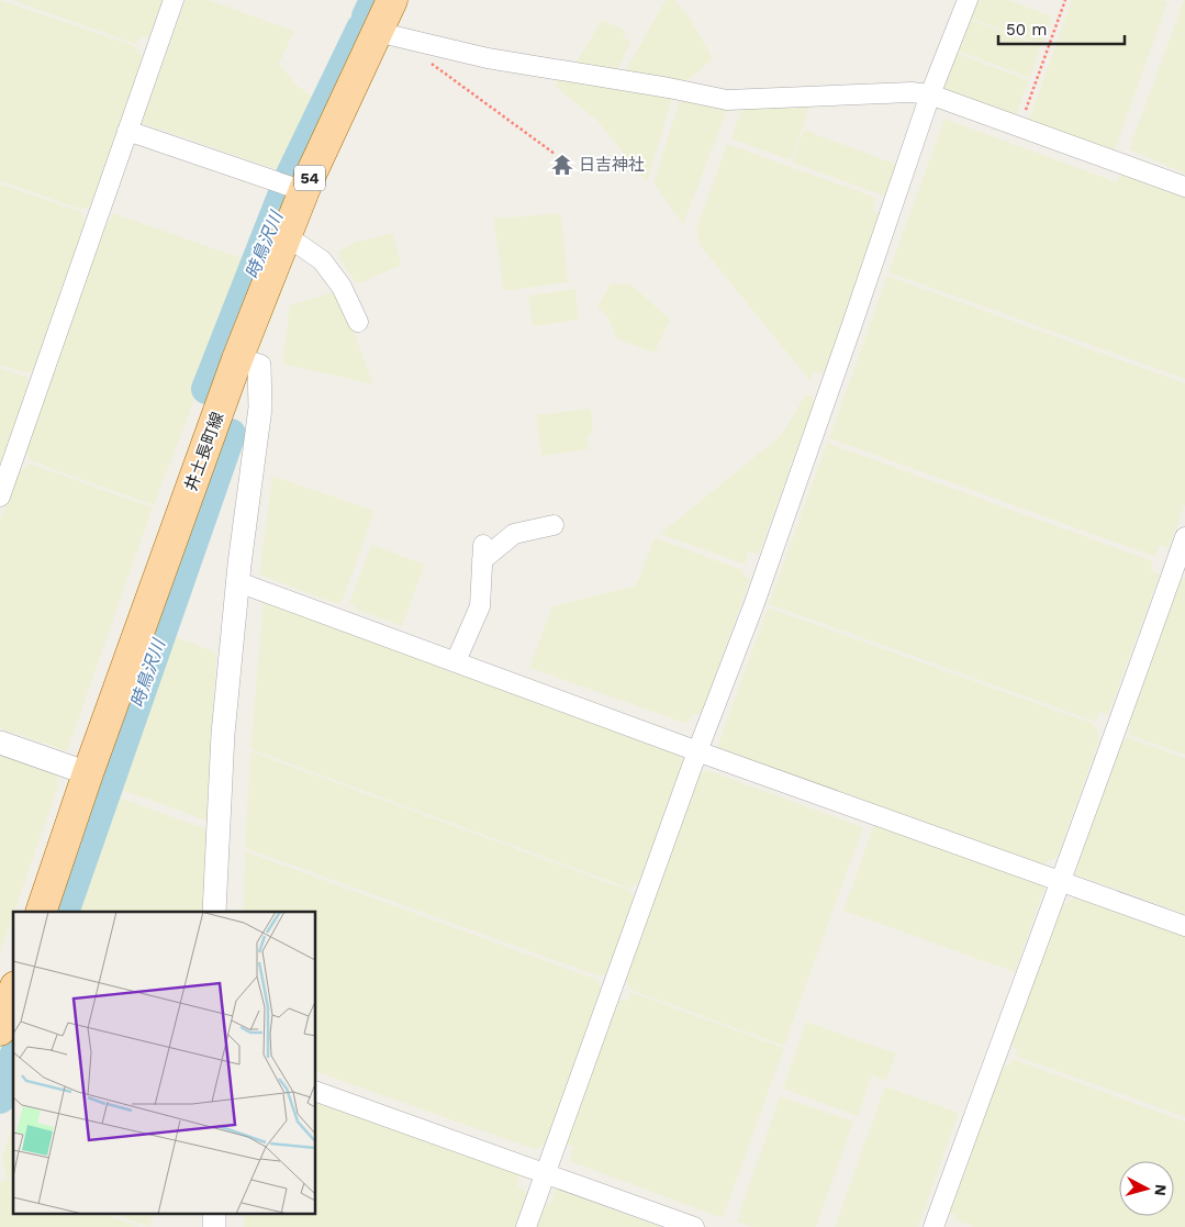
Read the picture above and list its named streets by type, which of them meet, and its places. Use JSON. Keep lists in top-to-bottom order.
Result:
{
  "streets": {
    "main road": ["54", "井土長町線"]
  },
  "water": ["時鳥沢川"],
  "places": {
    "temple": ["日吉神社"]
  },
  "scale_bar": "50 m",
  "north": "right"
}
